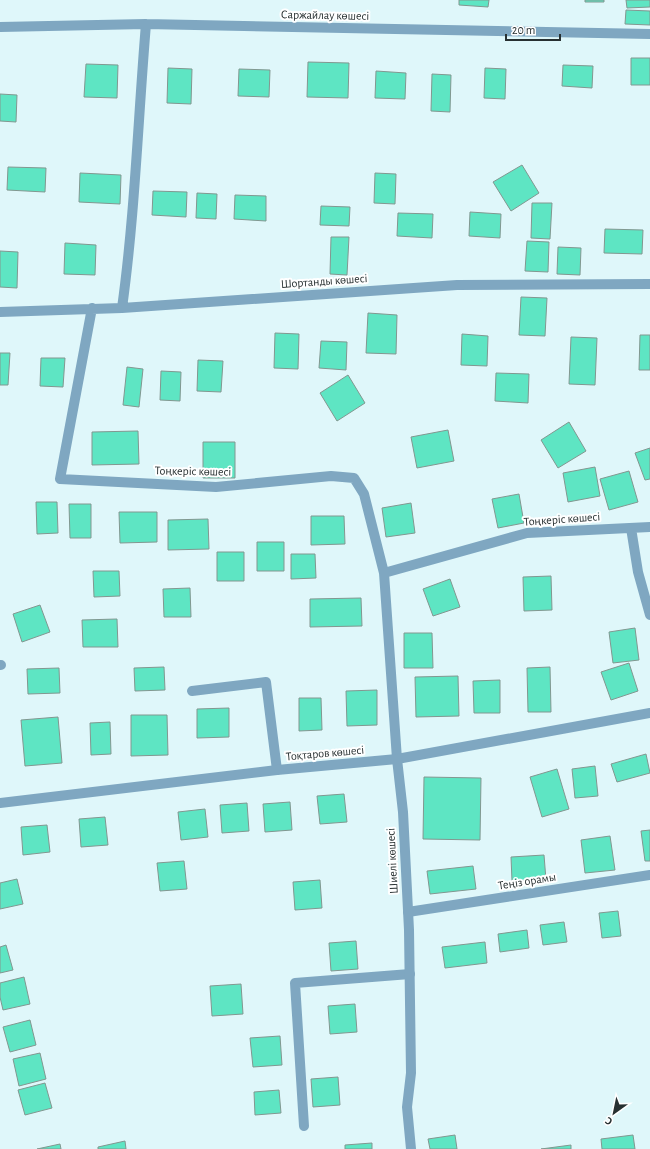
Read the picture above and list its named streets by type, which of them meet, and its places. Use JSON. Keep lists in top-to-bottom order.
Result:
{
  "streets": {
    "street": [
      "Саржайлау көшесі",
      "Шортанды көшесі",
      "Тоңкерiс көшесі",
      "Тоқтаров көшесі",
      "Шиелі көшесі",
      "Теңіз орамы"
    ]
  },
  "crossings": [
    ["Шортанды көшесі", "Тоңкерiс көшесі"],
    ["Тоңкерiс көшесі", "Шиелі көшесі"],
    ["Тоқтаров көшесі", "Шиелі көшесі"],
    ["Шиелі көшесі", "Теңіз орамы"]
  ],
  "scale_bar": "20 m",
  "north": "bottom left"
}
